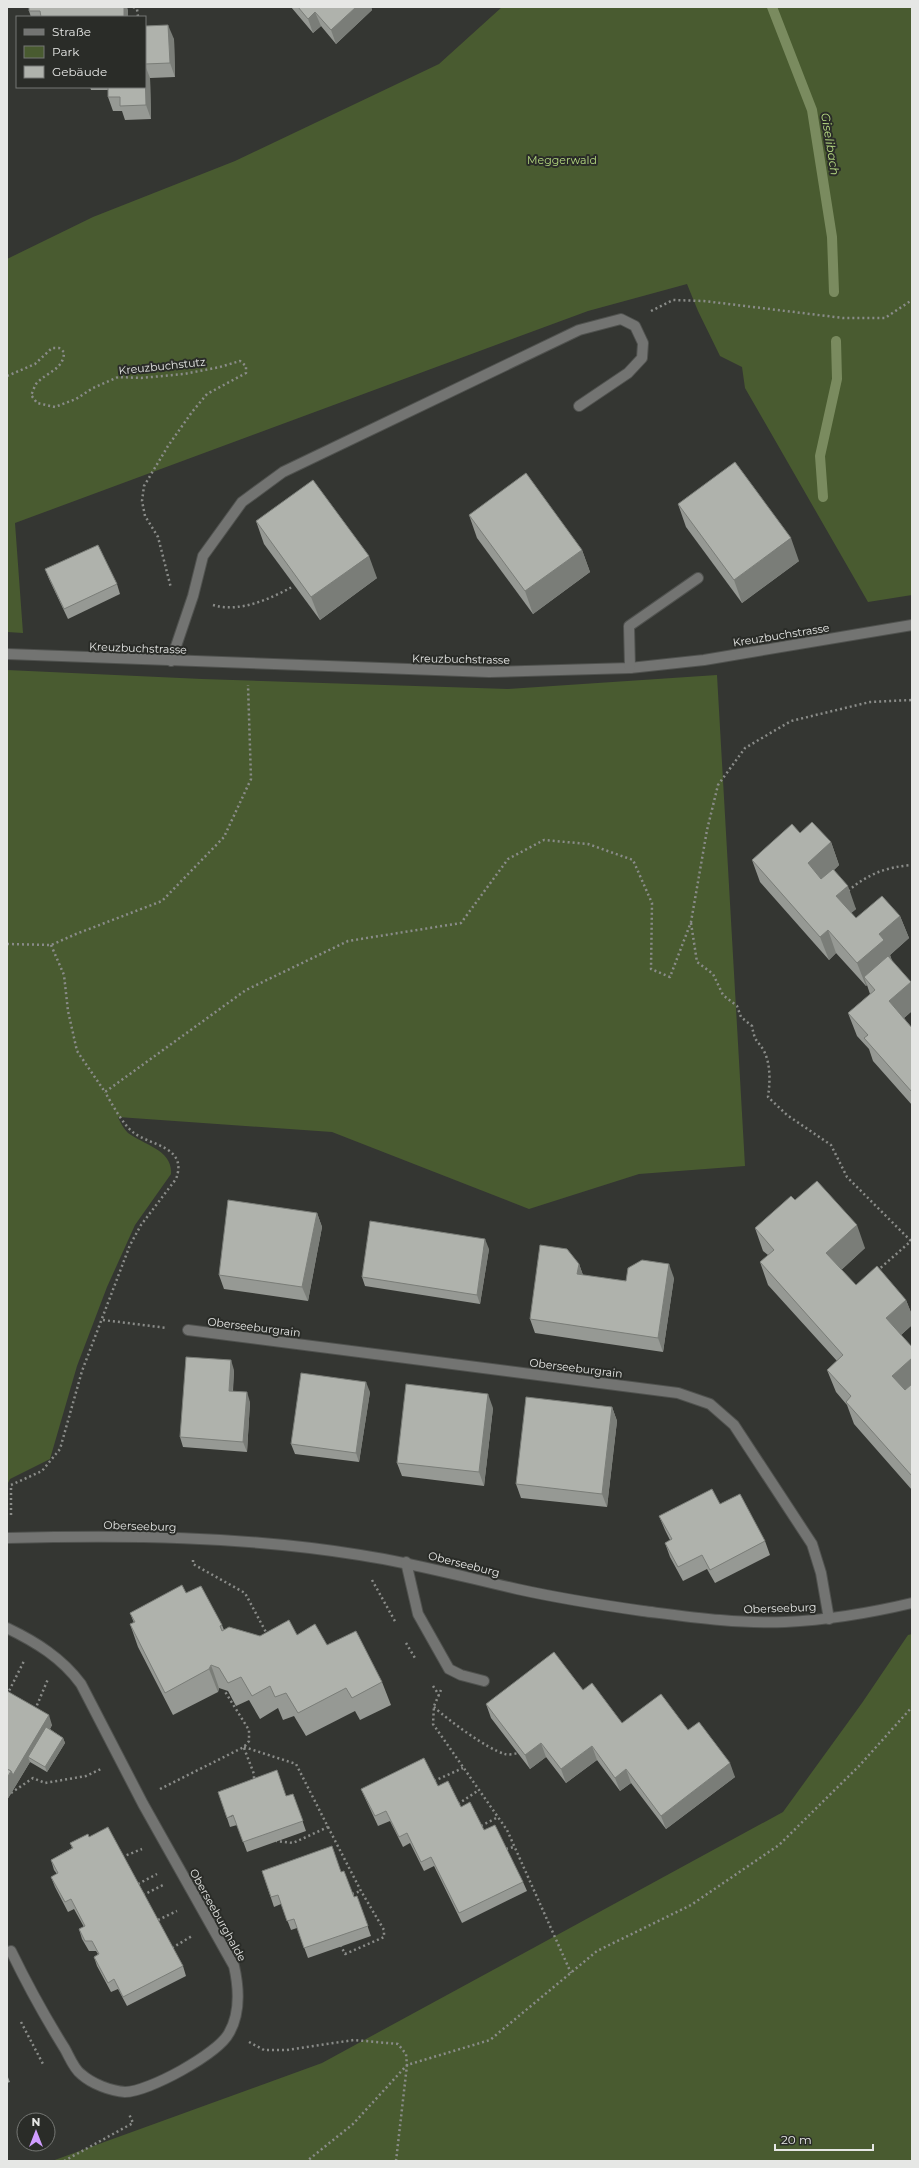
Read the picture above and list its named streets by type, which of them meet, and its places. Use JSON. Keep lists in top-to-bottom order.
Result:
{
  "streets": {
    "street": [
      "Kreuzbuchstrasse",
      "Oberseeburgrain",
      "Oberseeburg",
      "Oberseeburghalde"
    ],
    "path": ["Kreuzbuchstutz"]
  },
  "crossings": [
    ["Oberseeburgrain", "Oberseeburg"]
  ],
  "water": ["Giselibach"],
  "parks": ["Meggerwald"],
  "legend": ["Straße", "Park", "Gebäude"],
  "scale_bar": "20 m",
  "north": "top"
}
